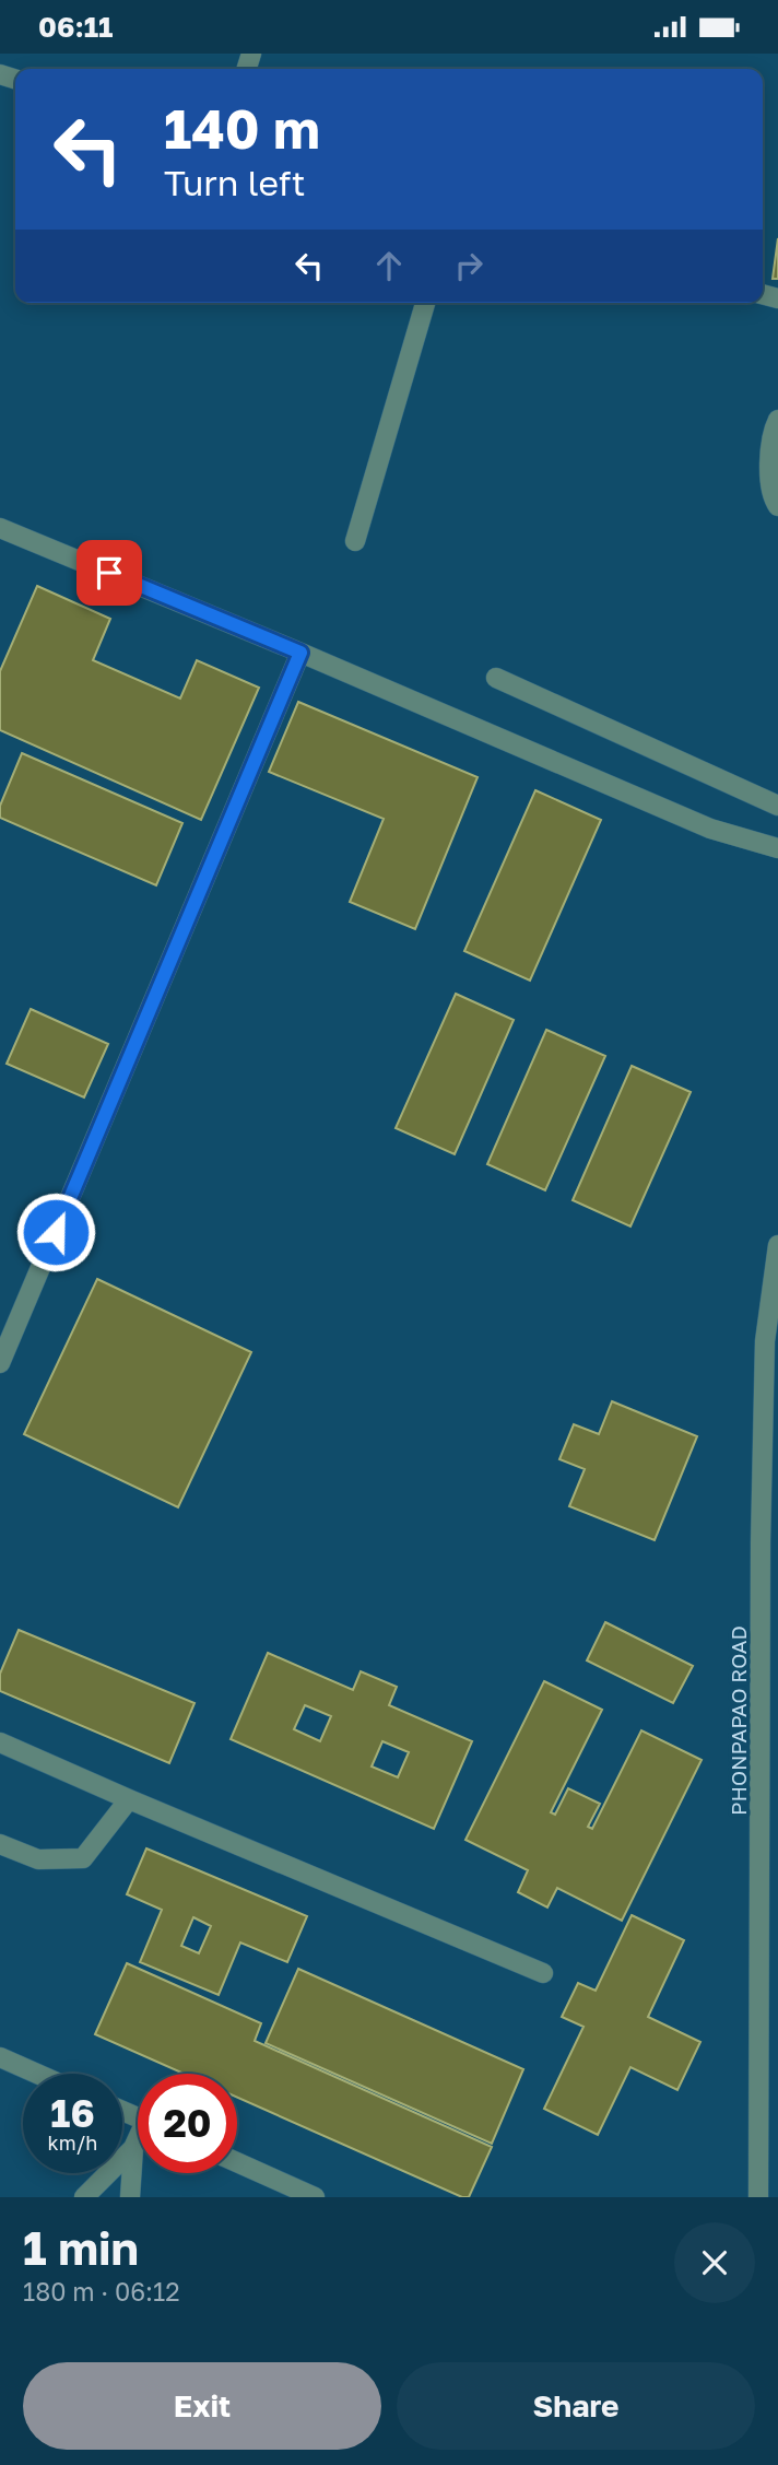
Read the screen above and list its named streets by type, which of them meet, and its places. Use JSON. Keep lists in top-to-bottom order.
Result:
{
  "streets": {
    "street": ["PHONPAPAO ROAD"]
  },
  "page": {
    "status": "06:11",
    "turn": ["140 m", "Turn left"],
    "speed": "16 km/h",
    "limit": "20",
    "heading": ["1 min", "180 m · 06:12"],
    "buttons": ["Exit", "Share"]
  }
}
